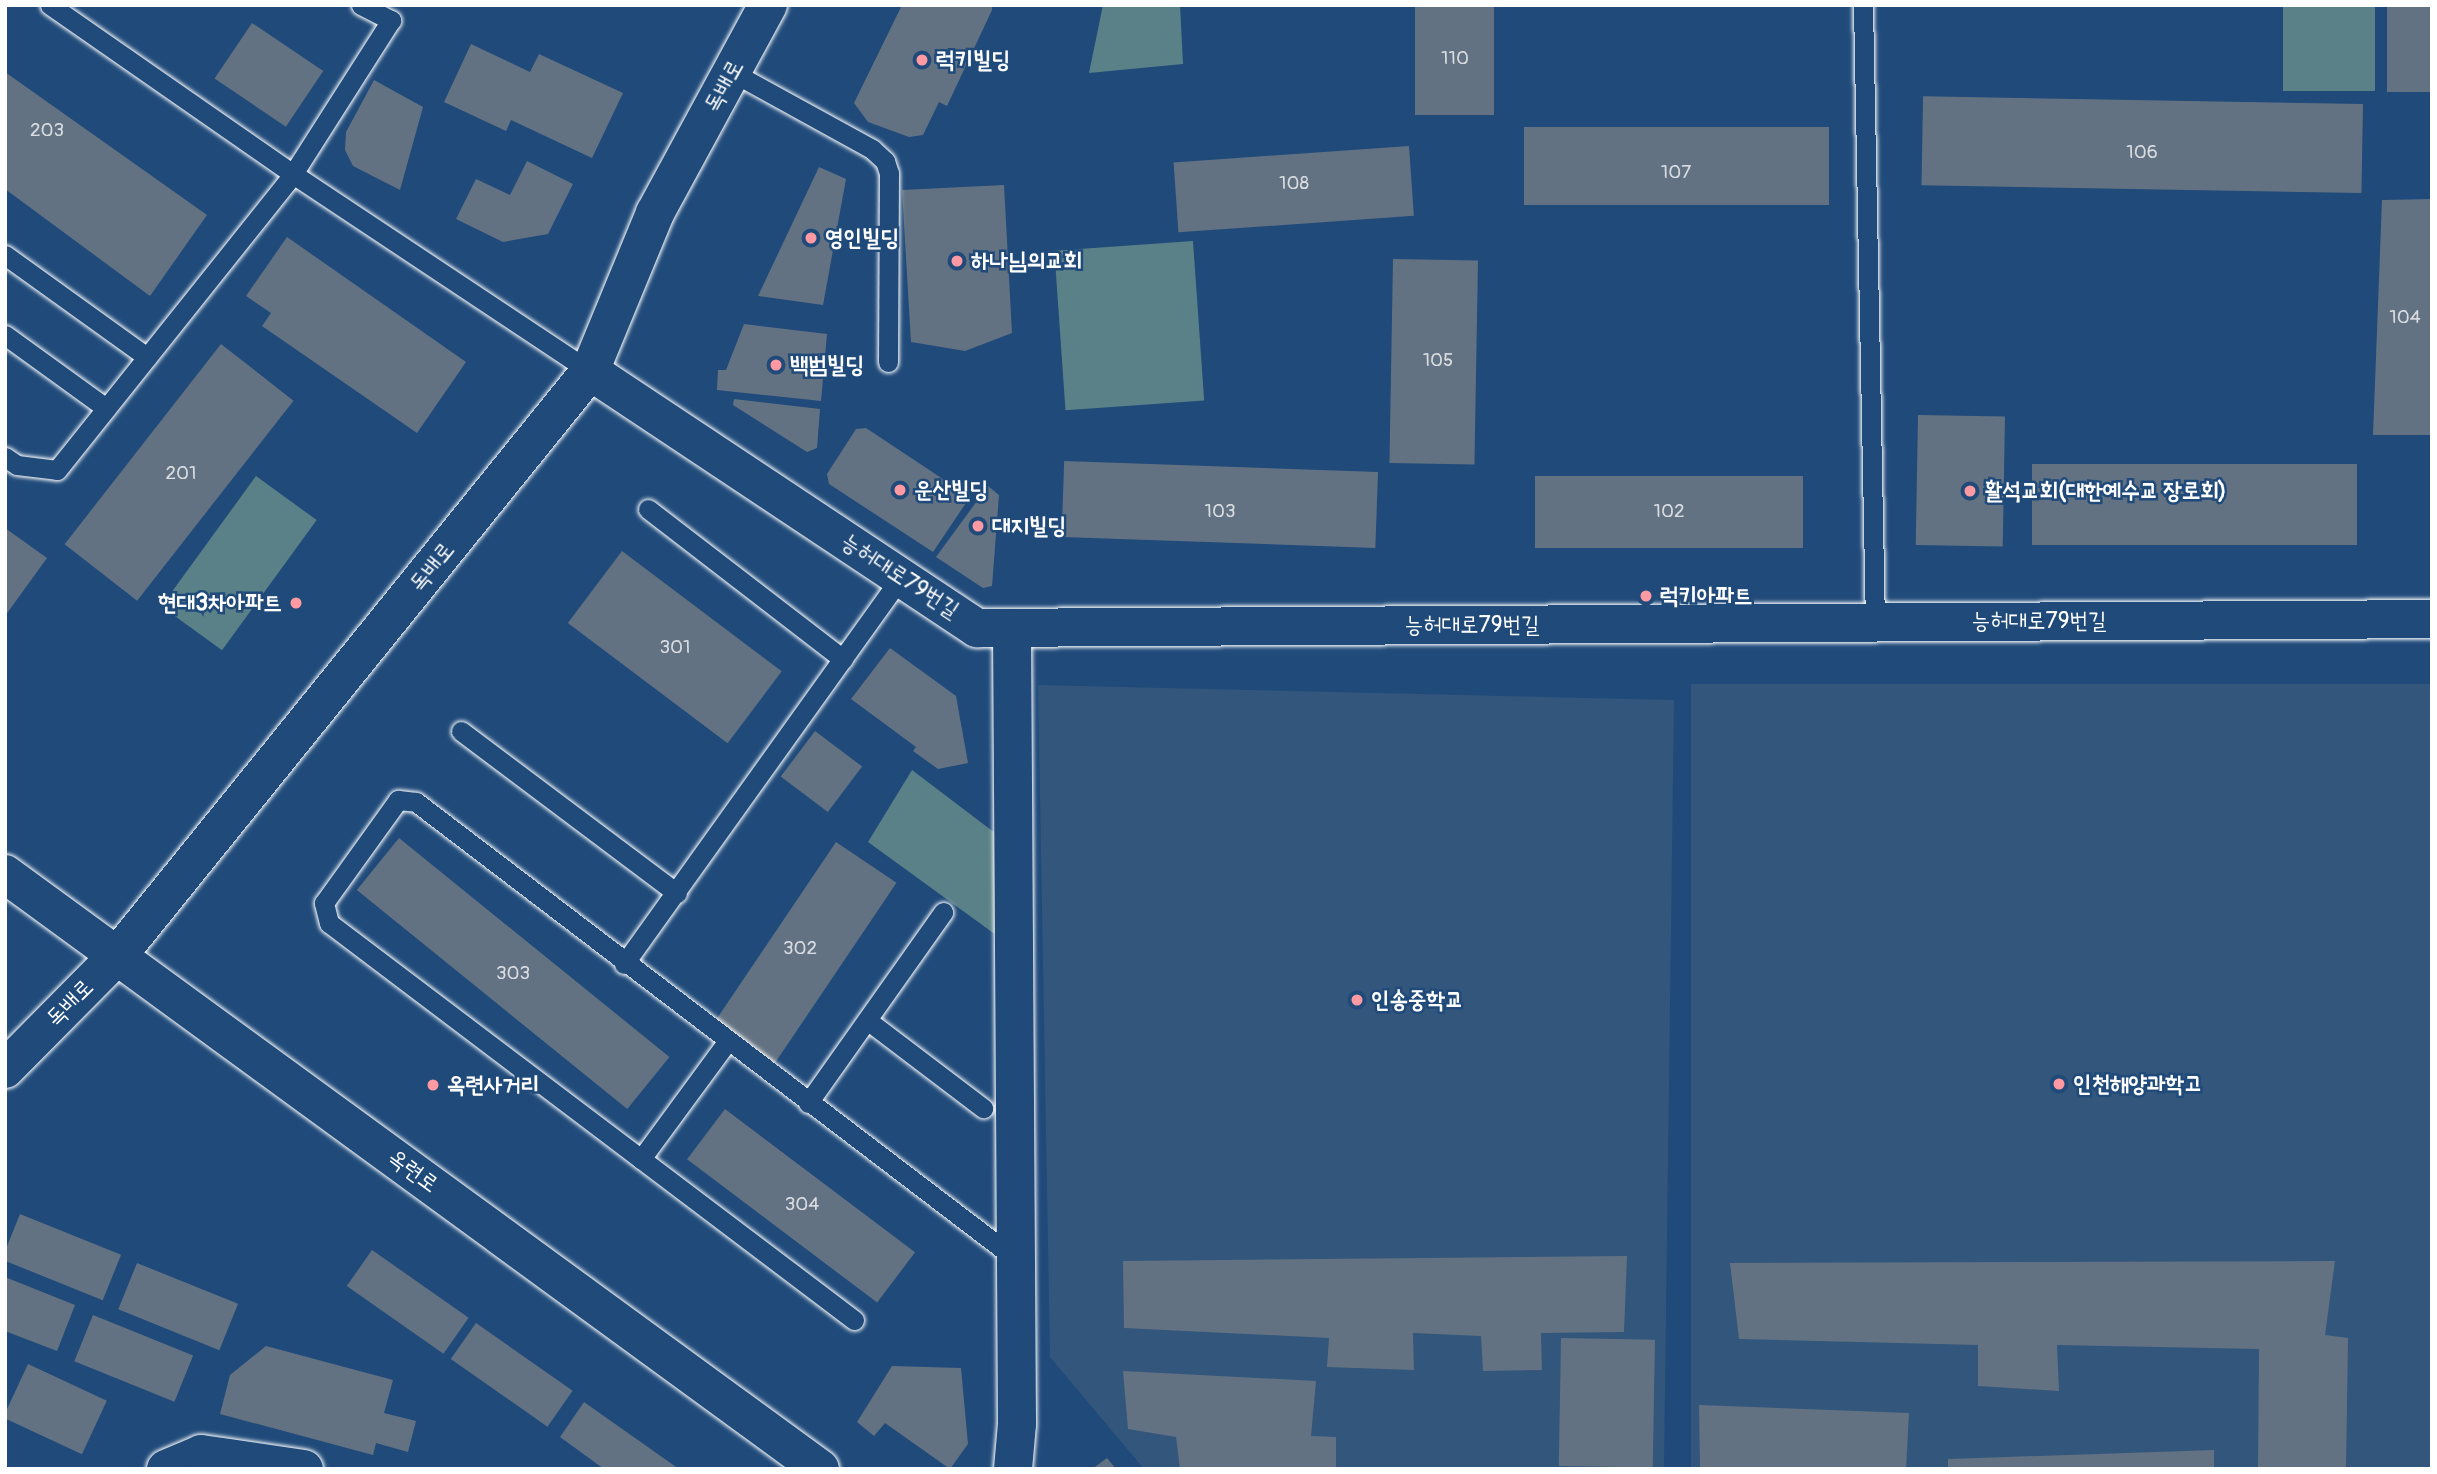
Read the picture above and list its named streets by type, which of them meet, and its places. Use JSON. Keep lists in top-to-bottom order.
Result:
{
  "streets": {
    "street": ["독배로", "능허대로79번길", "옥련로"]
  },
  "crossings": [
    ["독배로", "능허대로79번길"],
    ["독배로", "옥련로"]
  ],
  "places": [
    "럭키빌딩",
    "영인빌딩",
    "하나님의교회",
    "백범빌딩",
    "운산빌딩",
    "활석교회(대한예수교 장로회)",
    "대지빌딩",
    "럭키아파트",
    "현대3차아파트",
    "인송중학교",
    "인천해양과학고",
    "옥련사거리"
  ],
  "house_numbers": [
    "110",
    "203",
    "106",
    "107",
    "108",
    "104",
    "105",
    "201",
    "103",
    "102",
    "301",
    "302",
    "303",
    "304"
  ]
}
